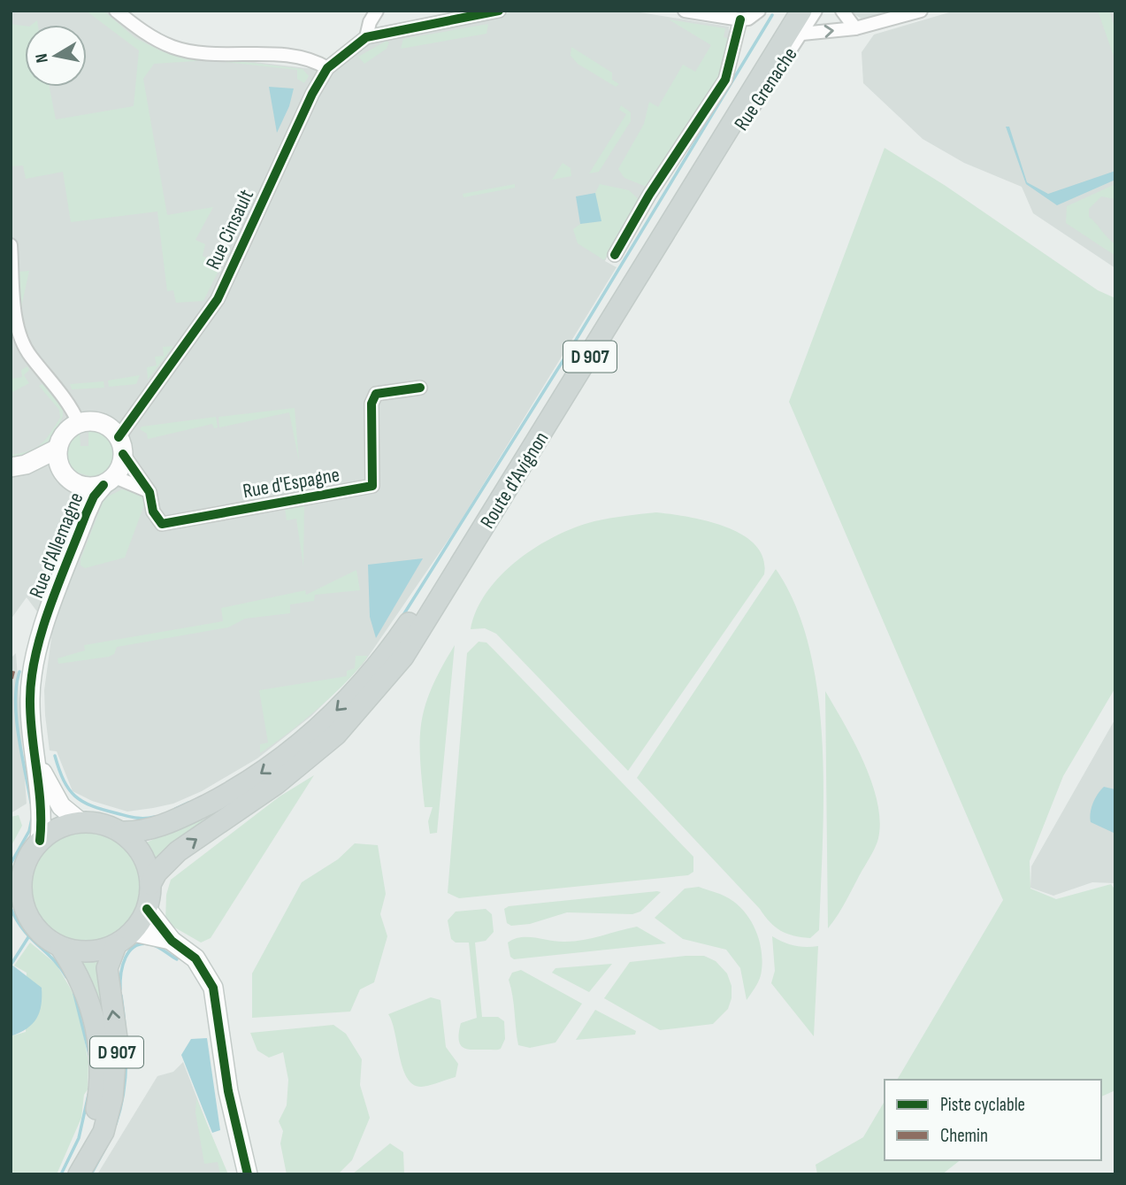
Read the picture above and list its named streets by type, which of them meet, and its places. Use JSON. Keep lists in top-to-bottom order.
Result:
{
  "streets": {
    "main road": ["D 907", "Route d'Avignon"],
    "street": [
      "Rue Grenache",
      "Rue Cinsault",
      "Rue d'Espagne",
      "Rue d'Allemagne"
    ]
  },
  "crossings": [
    ["Rue Grenache", "Route d'Avignon"],
    ["Rue Cinsault", "Rue d'Espagne"],
    ["Rue Cinsault", "Rue d'Allemagne"],
    ["D 907", "Route d'Avignon"],
    ["D 907", "Rue d'Allemagne"],
    ["Route d'Avignon", "Rue d'Allemagne"],
    ["Rue d'Espagne", "Rue d'Allemagne"]
  ],
  "legend": ["Piste cyclable", "Chemin"],
  "north": "left"
}
